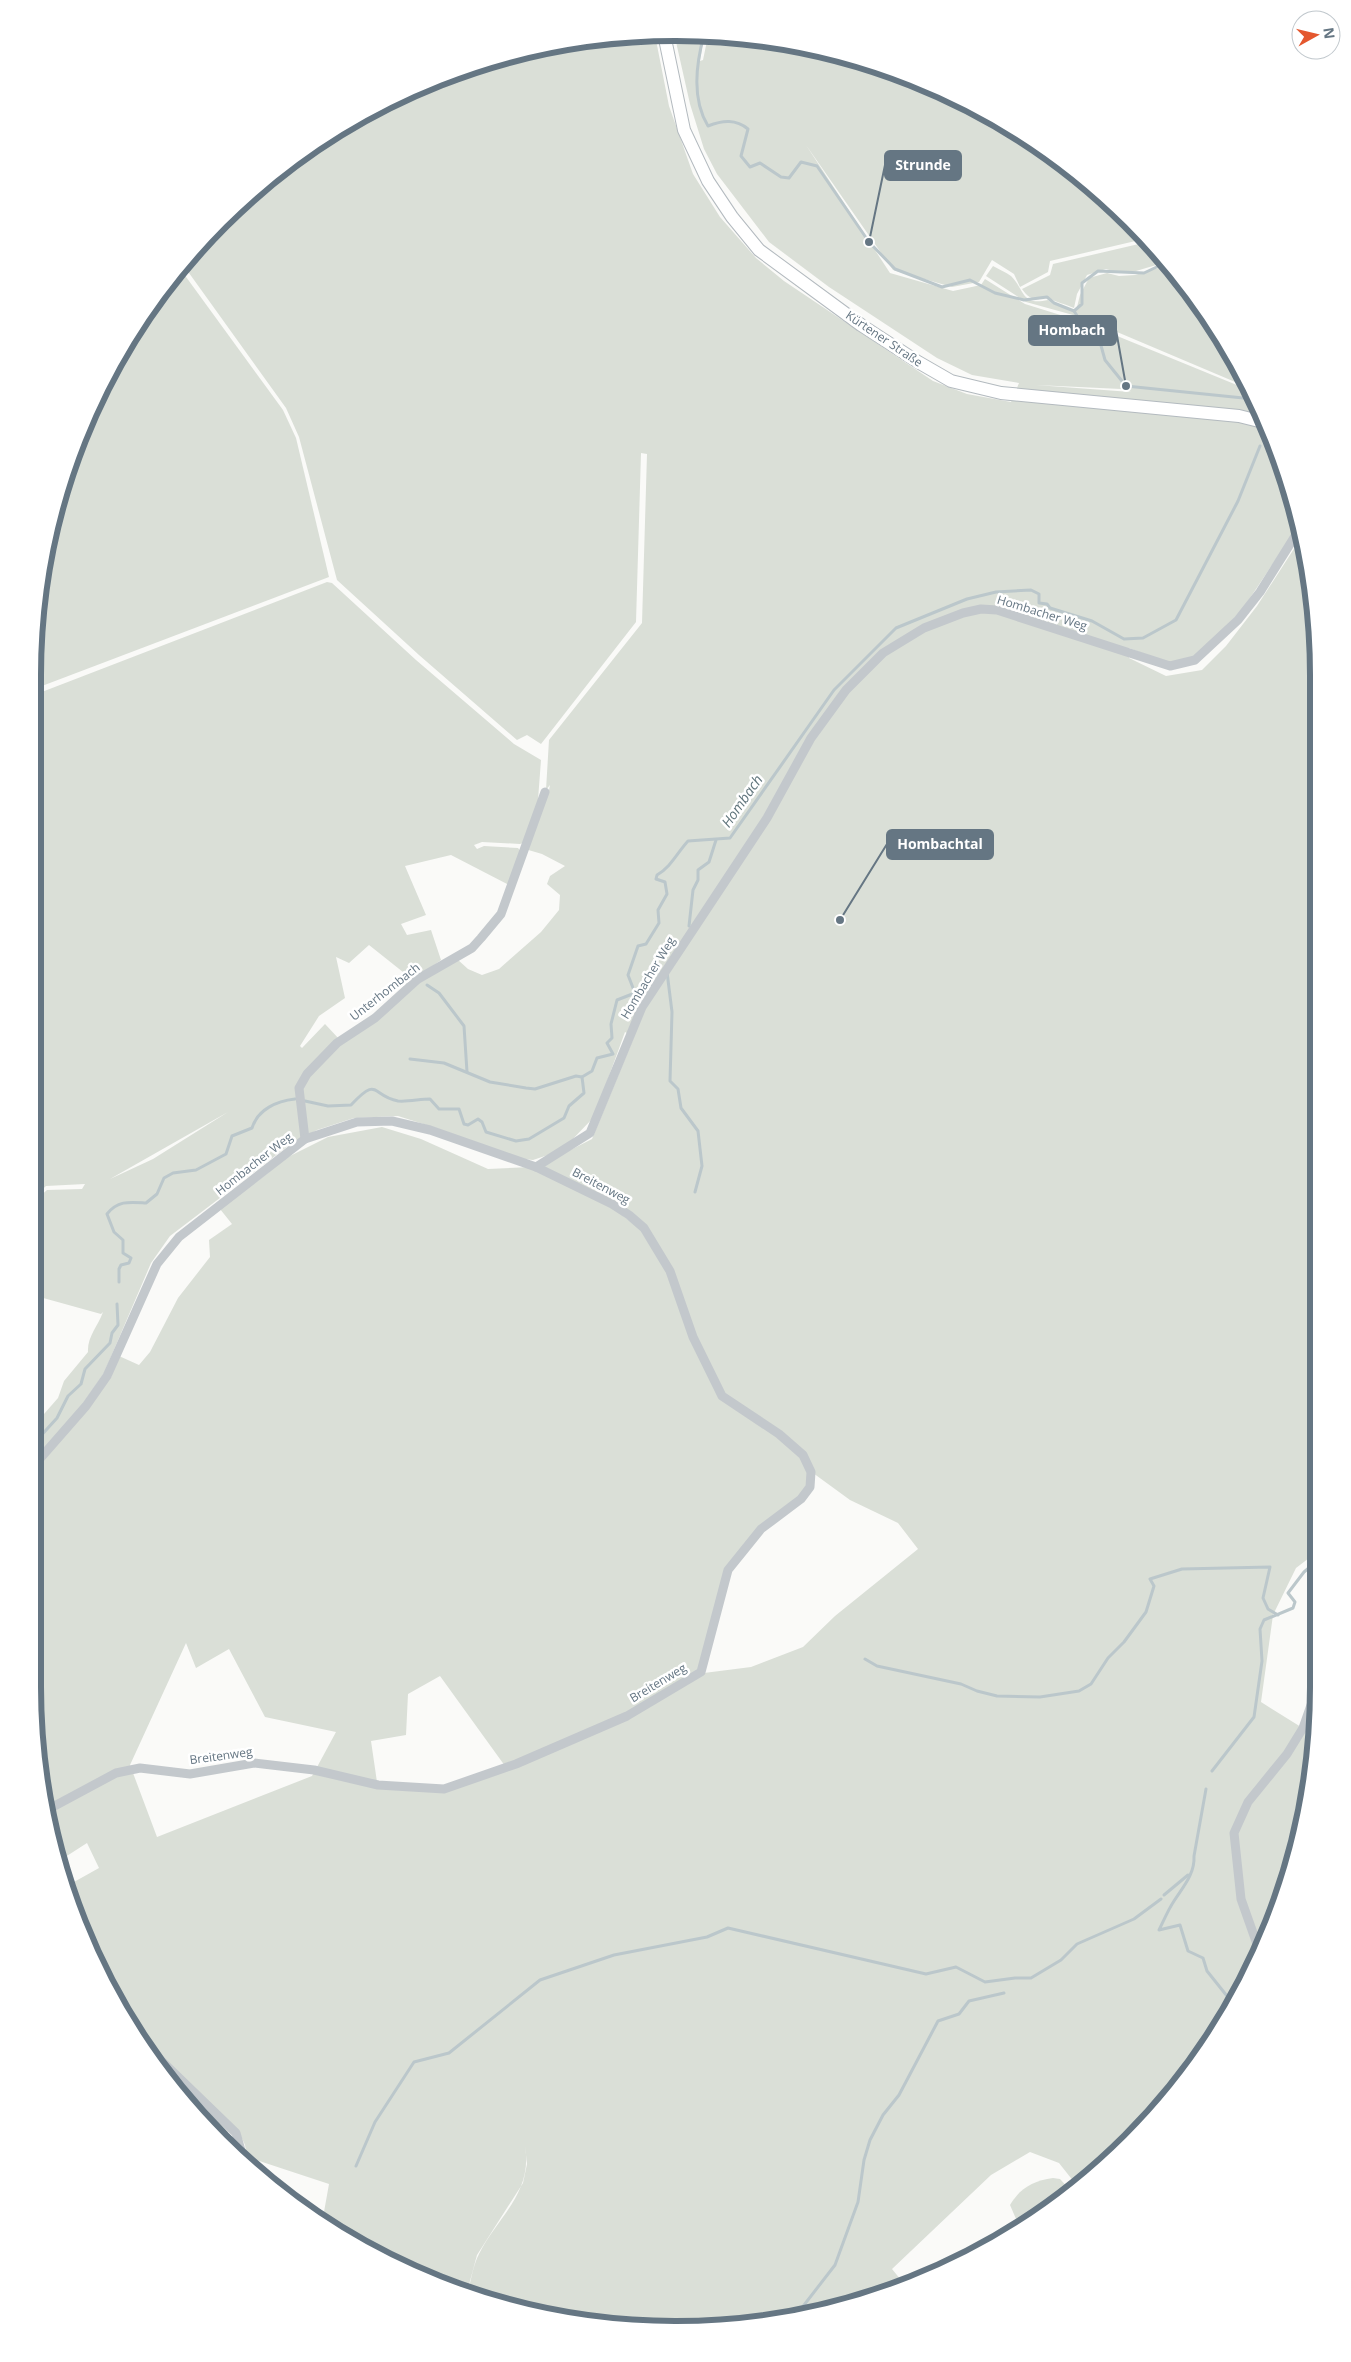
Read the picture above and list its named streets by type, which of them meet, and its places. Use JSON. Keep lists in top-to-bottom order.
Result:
{
  "streets": {
    "main road": ["Kürtener Straße"],
    "street": ["Hombacher Weg", "Unterhombach", "Breitenweg"]
  },
  "crossings": [
    ["Hombacher Weg", "Unterhombach"],
    ["Hombacher Weg", "Breitenweg"]
  ],
  "water": ["Hombach"],
  "places": ["Strunde", "Hombach", "Hombachtal"],
  "north": "right"
}
